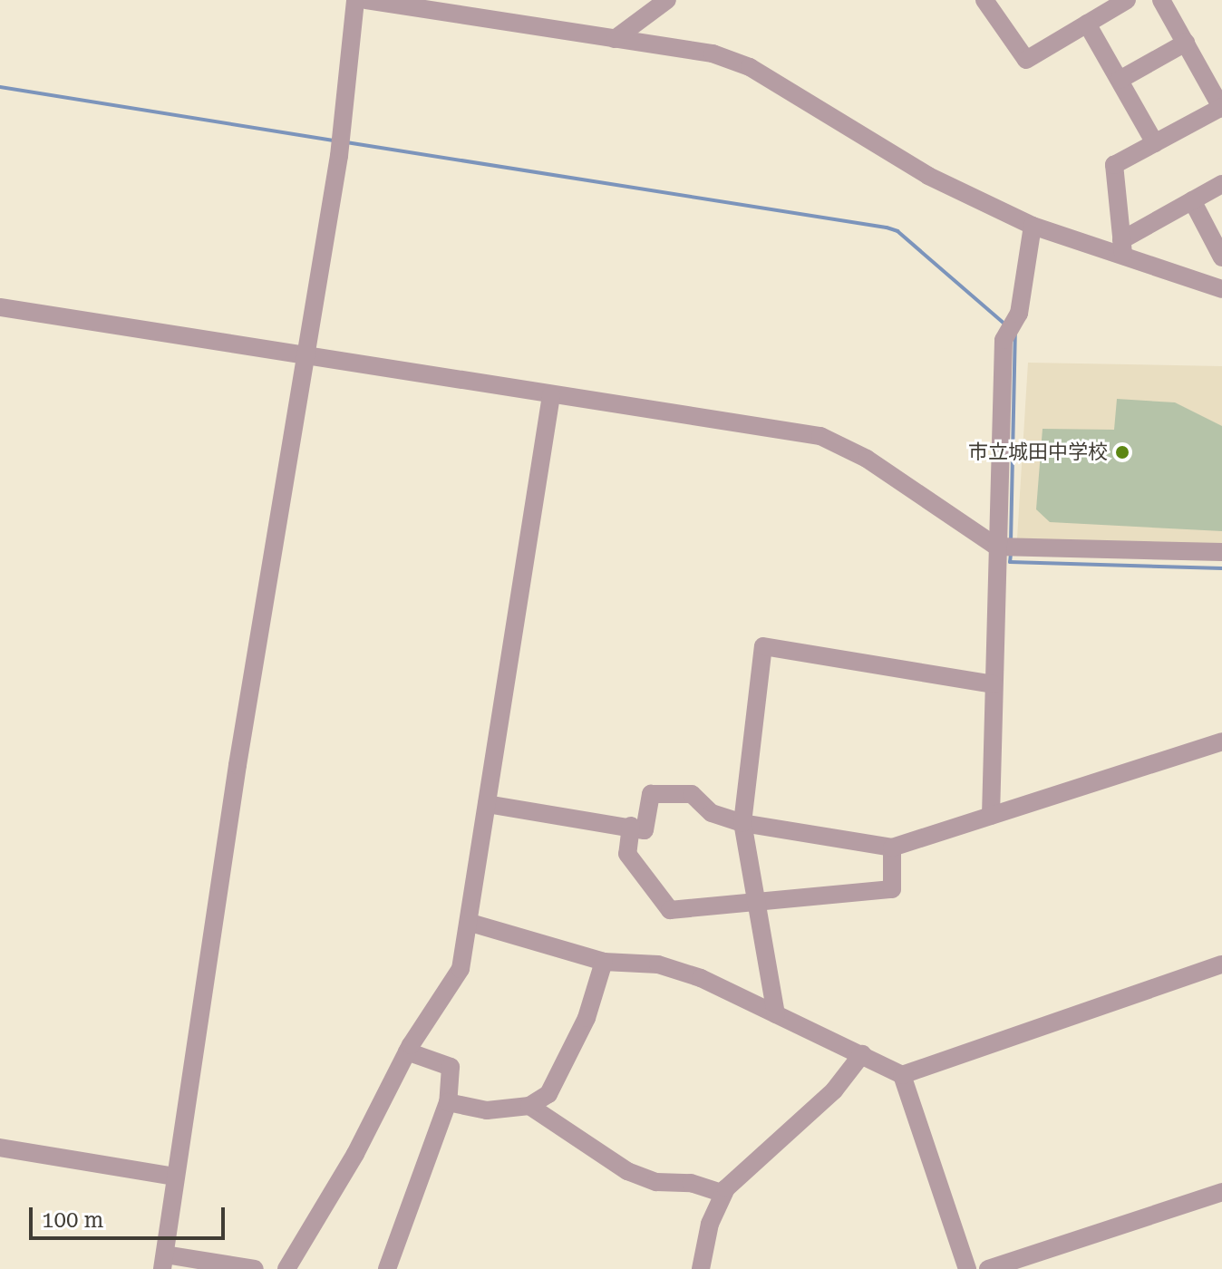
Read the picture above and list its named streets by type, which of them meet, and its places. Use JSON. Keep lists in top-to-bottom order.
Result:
{
  "places": ["市立城田中学校"],
  "scale_bar": "100 m"
}
